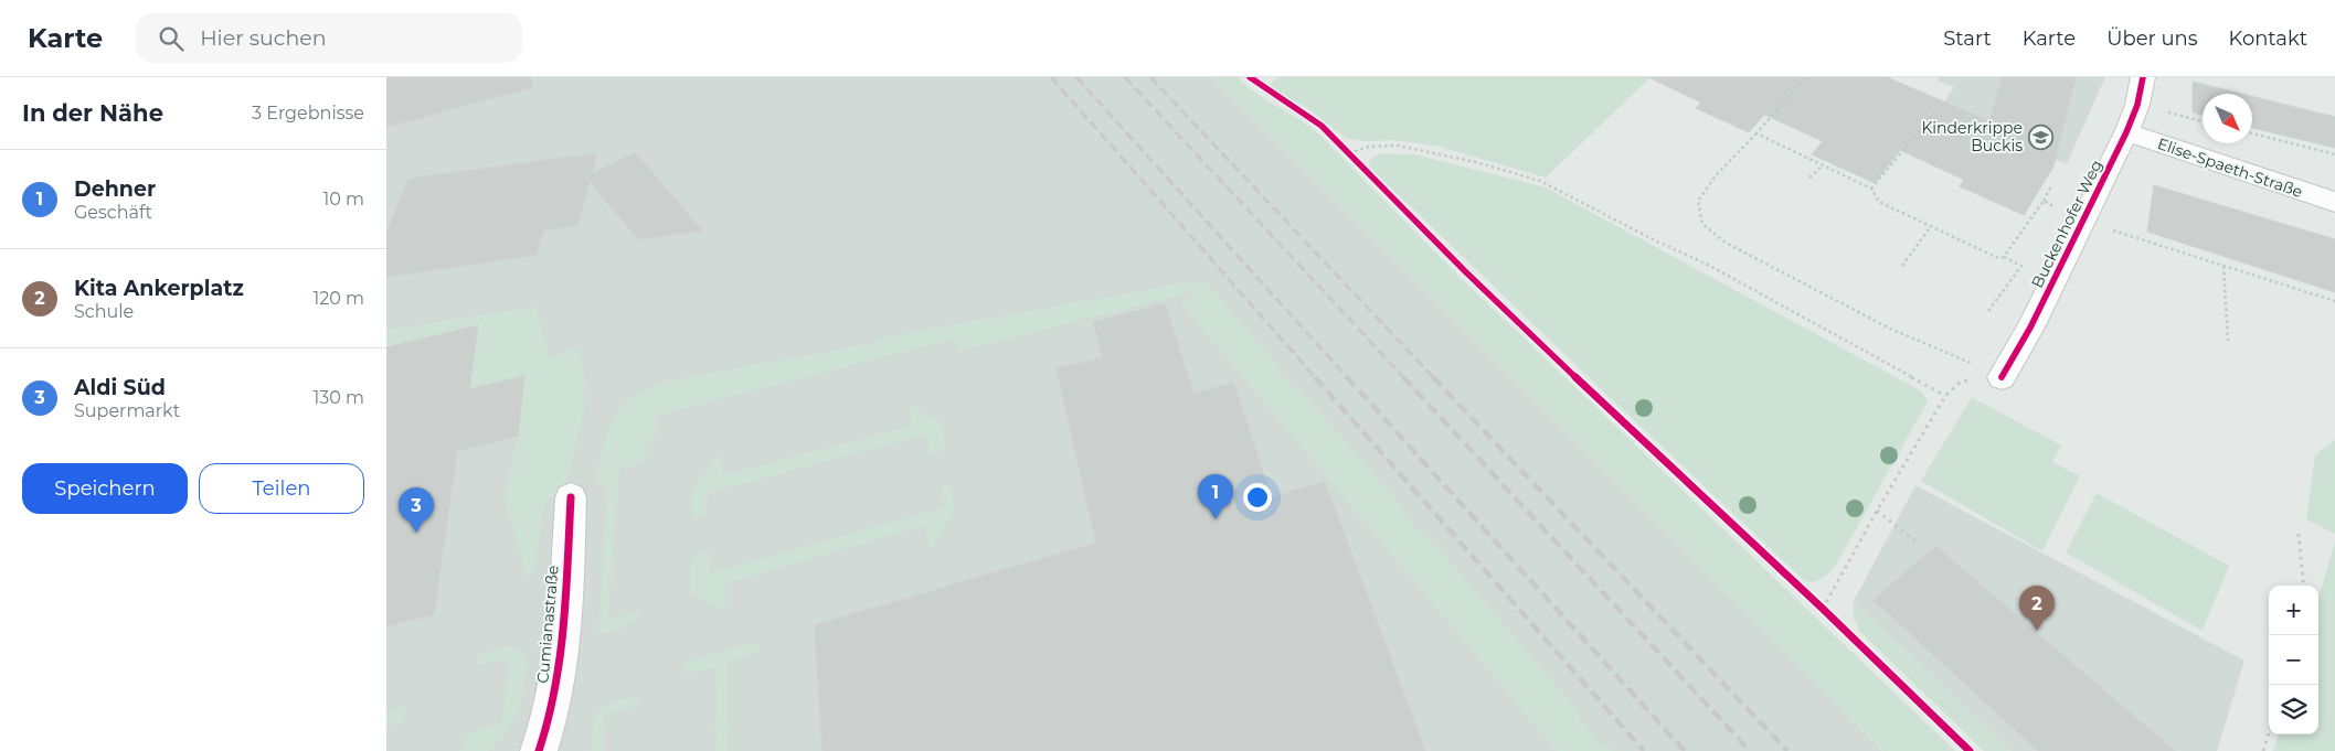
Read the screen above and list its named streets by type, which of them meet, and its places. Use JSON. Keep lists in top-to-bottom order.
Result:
{
  "streets": {
    "street": ["Elise-Spaeth-Straße", "Buckenhofer Weg", "Cumianastraße"]
  },
  "crossings": [
    ["Elise-Spaeth-Straße", "Buckenhofer Weg"]
  ],
  "places": {
    "school or university": ["Kinderkrippe Buckis"]
  },
  "north": "bottom right",
  "page": {
    "header": "Karte",
    "search": "Hier suchen",
    "nav": [
      "Start",
      "Karte",
      "Über uns",
      "Kontakt"
    ],
    "heading": ["In der Nähe", "3 Ergebnisse"],
    "list": [
      {
        "mark": "1",
        "name": "Dehner",
        "note": "Geschäft",
        "value": "10 m"
      },
      {
        "mark": "2",
        "name": "Kita Ankerplatz",
        "note": "Schule",
        "value": "120 m"
      },
      {
        "mark": "3",
        "name": "Aldi Süd",
        "note": "Supermarkt",
        "value": "130 m"
      }
    ],
    "buttons": ["Speichern", "Teilen"],
    "pins": ["1", "3", "2"],
    "map_buttons": ["+", "−"]
  }
}
